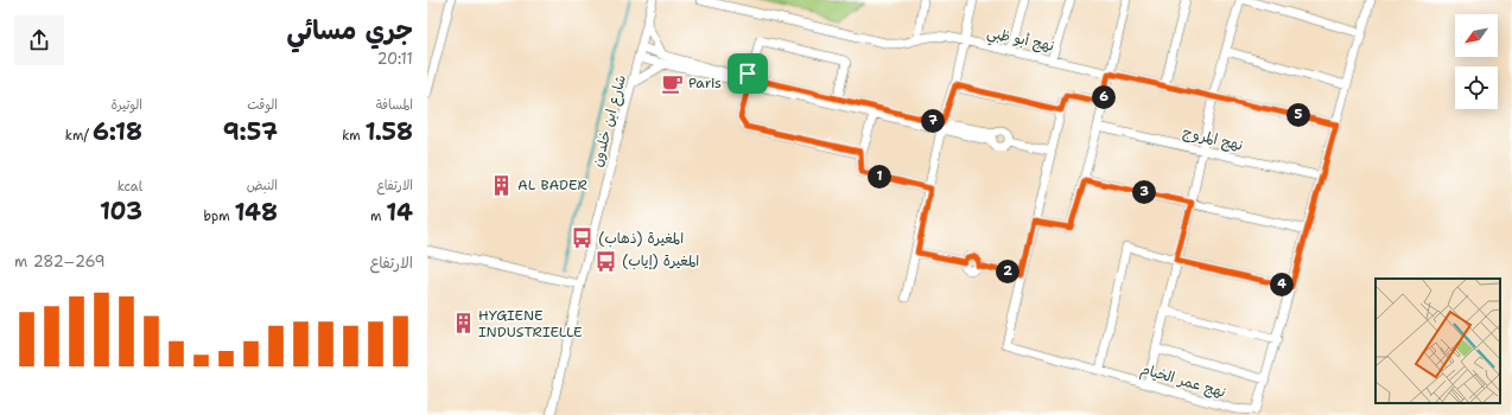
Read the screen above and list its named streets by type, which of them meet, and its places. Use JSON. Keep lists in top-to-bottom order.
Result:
{
  "streets": {
    "street": [
      "نهج أبو ظبي",
      "شارع ابن خلدون",
      "نهج المروج",
      "نهج عمر الخيام"
    ]
  },
  "crossings": [
    ["نهج أبو ظبي", "نهج عمر الخيام"],
    ["نهج المروج", "نهج عمر الخيام"]
  ],
  "places": {
    "cafe": ["Paris"],
    "building": ["AL BADER", "HYGIENE INDUSTRIELLE"],
    "bus stop": ["المغيرة (ذهاب)", "المغيرة (إياب)"]
  },
  "north": "bottom left",
  "page": {
    "heading": ["جري مسائي", "20:11"],
    "stats": [
      ["المسافة", "1.58 km"],
      ["الوقت", "9:57"],
      ["الوتيرة", "6:18 /km"],
      ["الارتفاع", "14 m"],
      ["النبض", "148 bpm"],
      ["kcal", "103"]
    ],
    "pins": [
      "6",
      "5",
      "7",
      "1",
      "3",
      "2",
      "4"
    ],
    "chart": ["الارتفاع", "269–282 m"]
  }
}
